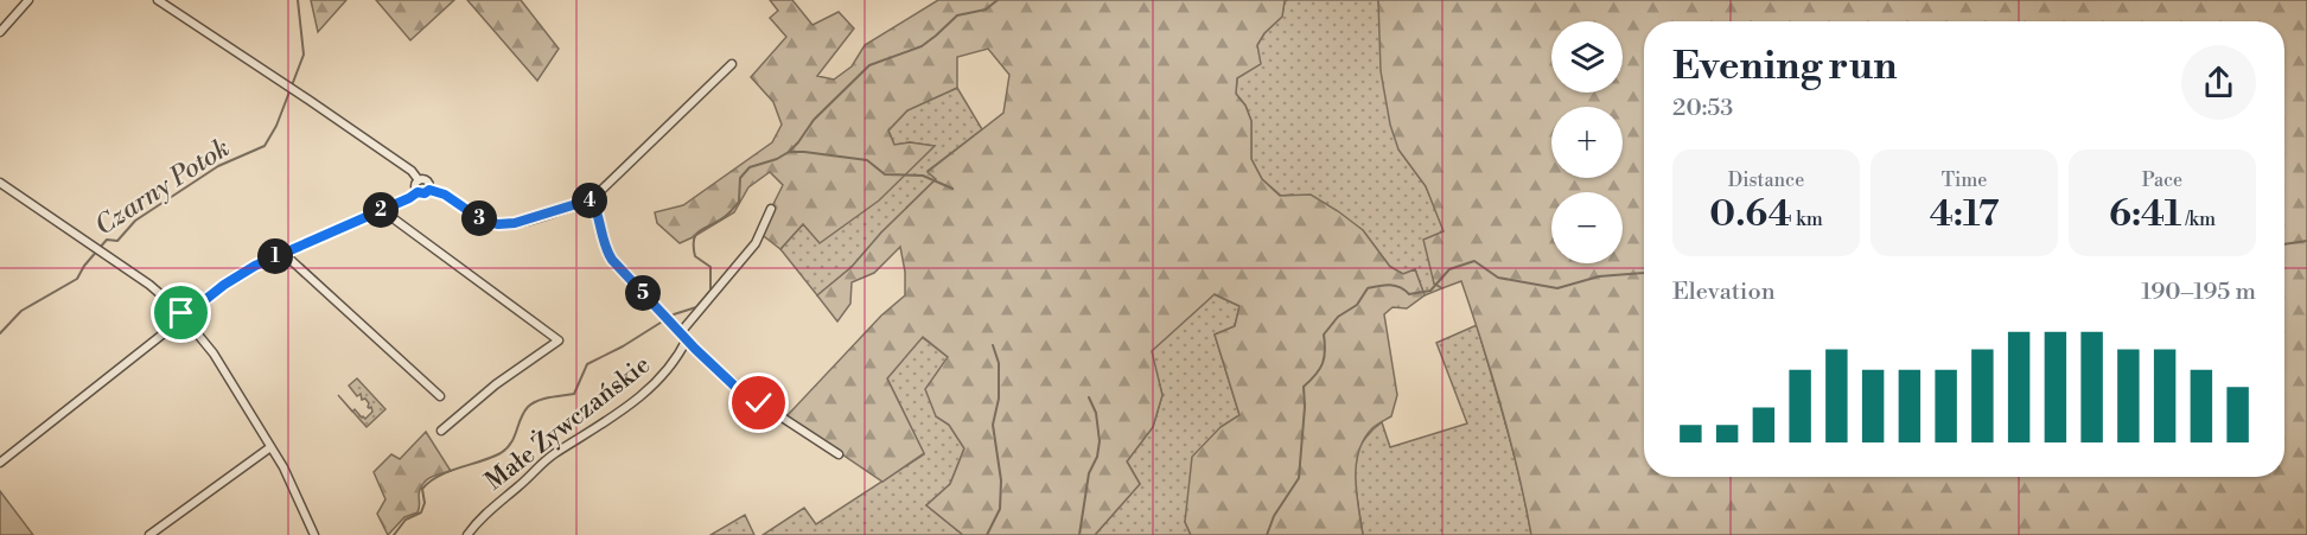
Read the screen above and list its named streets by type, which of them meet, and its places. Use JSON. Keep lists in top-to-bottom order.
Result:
{
  "streets": {
    "street": ["Małe Żywczańskie"]
  },
  "water": ["Czarny Potok"],
  "page": {
    "map_buttons": ["+", "−"],
    "heading": ["Evening run", "20:53"],
    "stats": [
      ["Distance", "0.64 km"],
      ["Time", "4:17"],
      ["Pace", "6:41 /km"]
    ],
    "pins": [
      "4",
      "2",
      "3",
      "1",
      "5"
    ],
    "chart": ["Elevation", "190–195 m"]
  }
}
